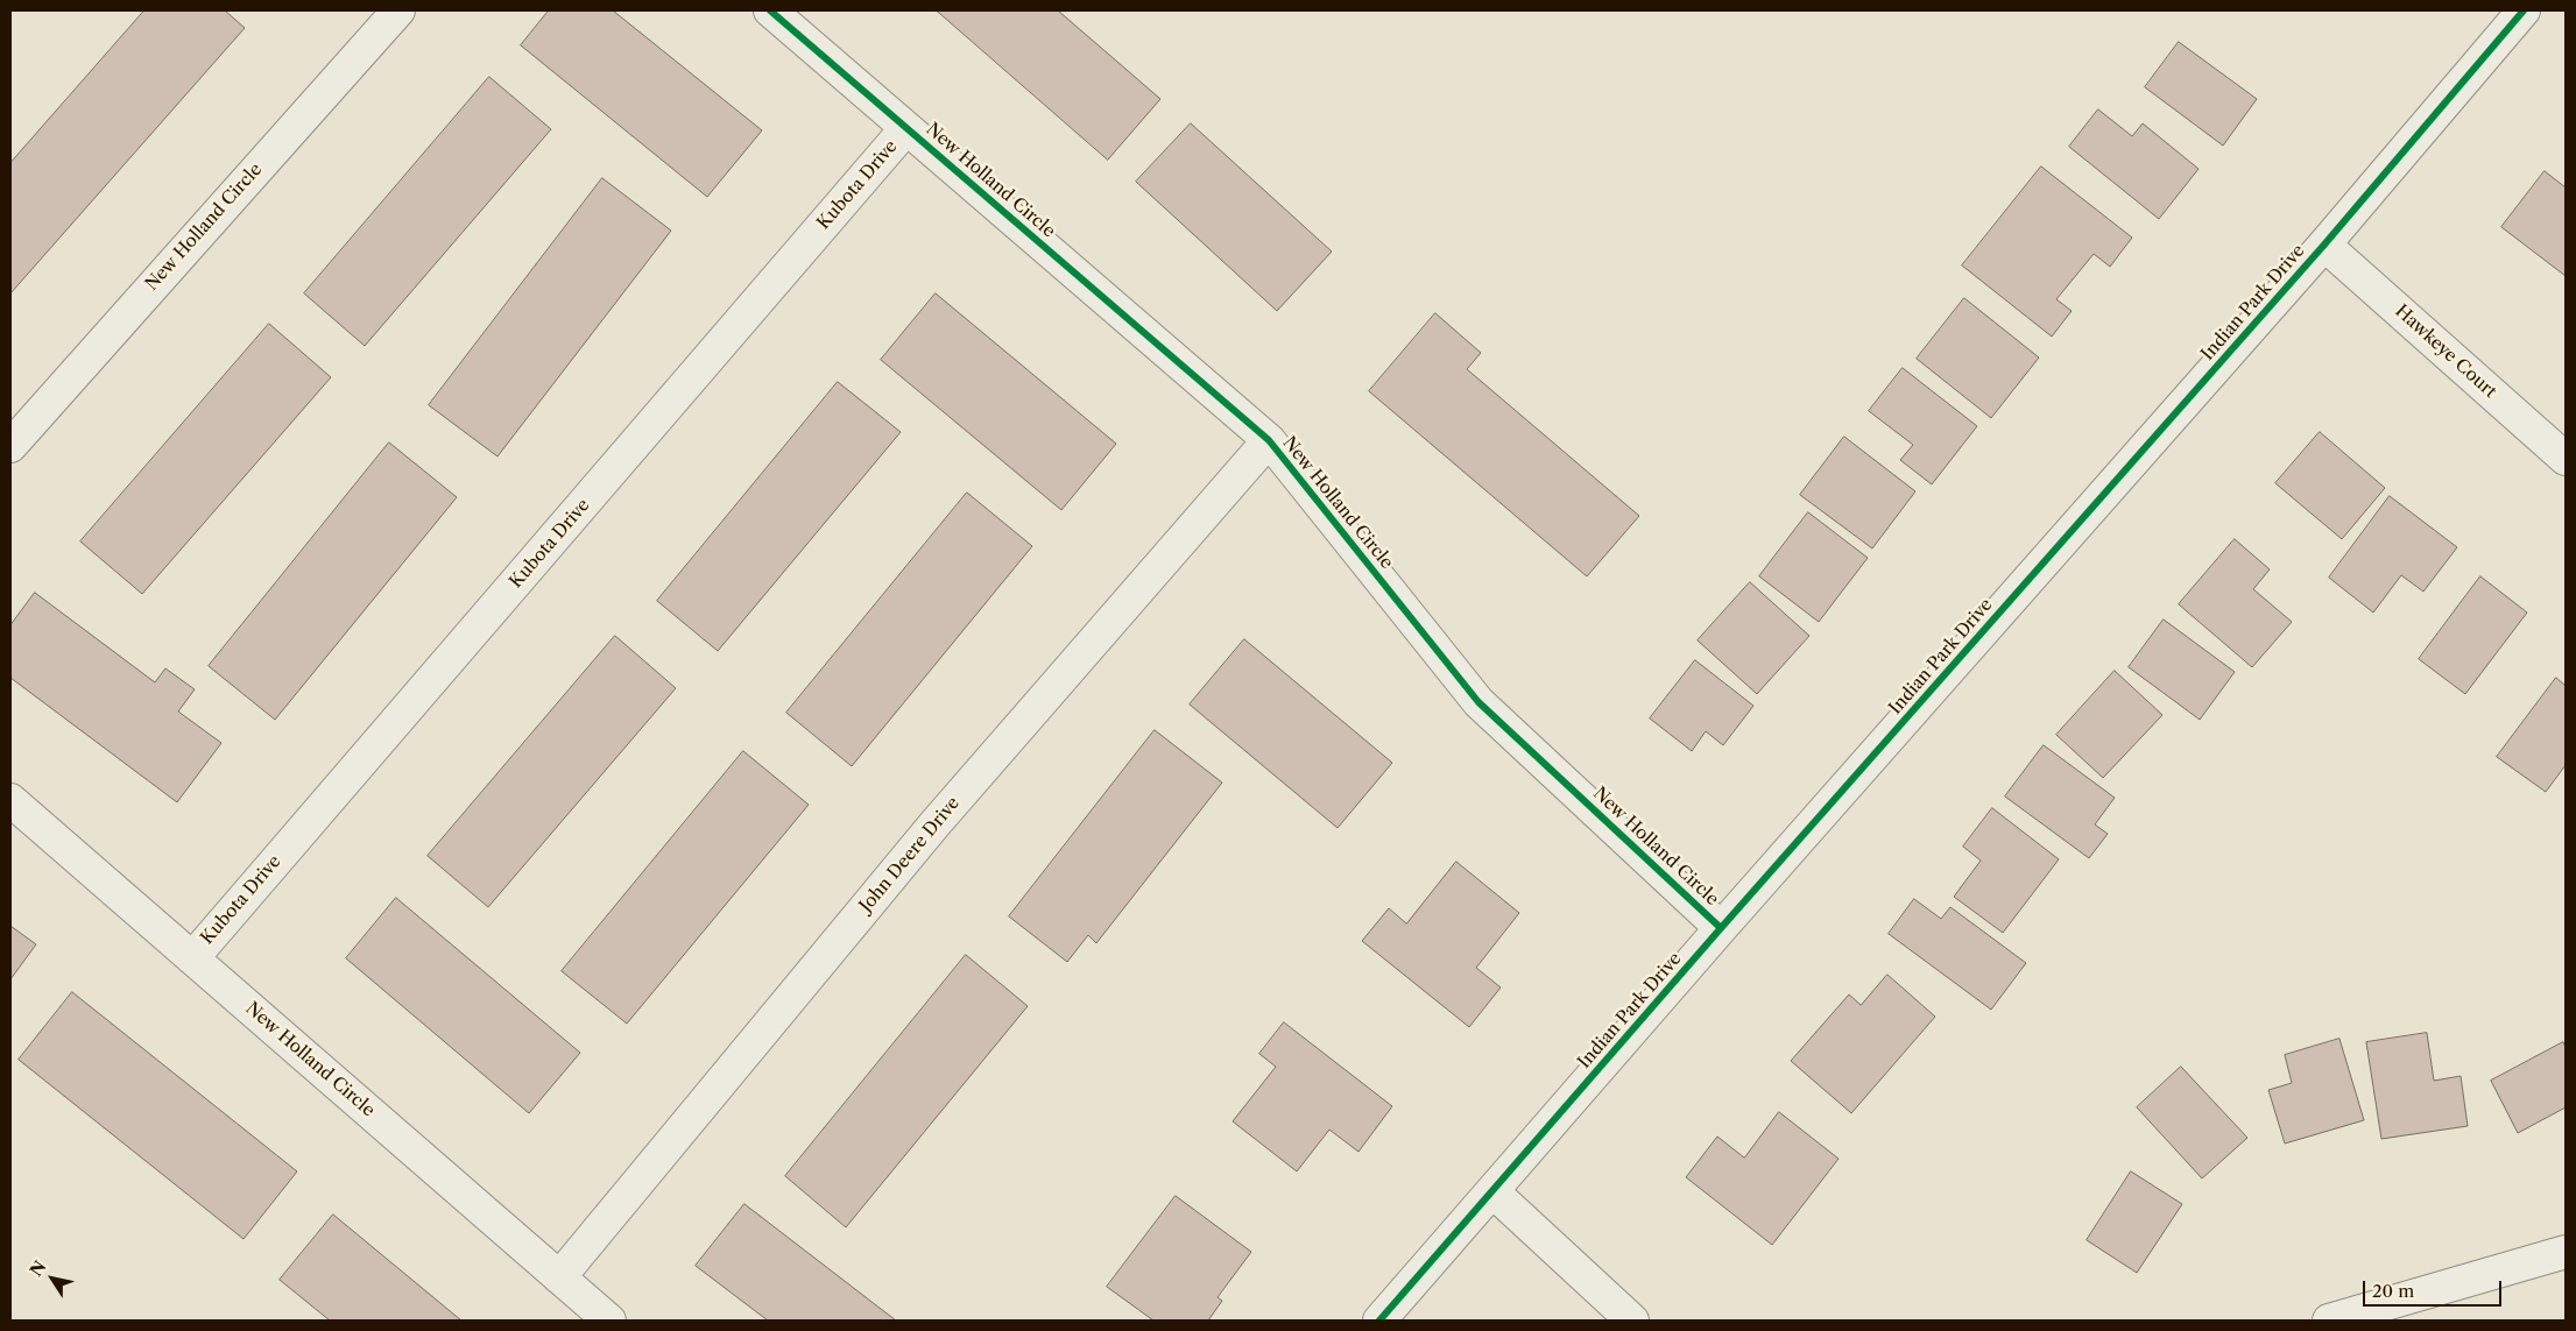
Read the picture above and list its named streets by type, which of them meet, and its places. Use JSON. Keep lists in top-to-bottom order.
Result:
{
  "streets": {
    "street": [
      "New Holland Circle",
      "Kubota Drive",
      "Indian Park Drive",
      "Hawkeye Court",
      "John Deere Drive"
    ]
  },
  "crossings": [
    ["New Holland Circle", "Kubota Drive"],
    ["New Holland Circle", "Indian Park Drive"],
    ["New Holland Circle", "John Deere Drive"],
    ["Indian Park Drive", "Hawkeye Court"]
  ],
  "scale_bar": "20 m",
  "north": "top left"
}
